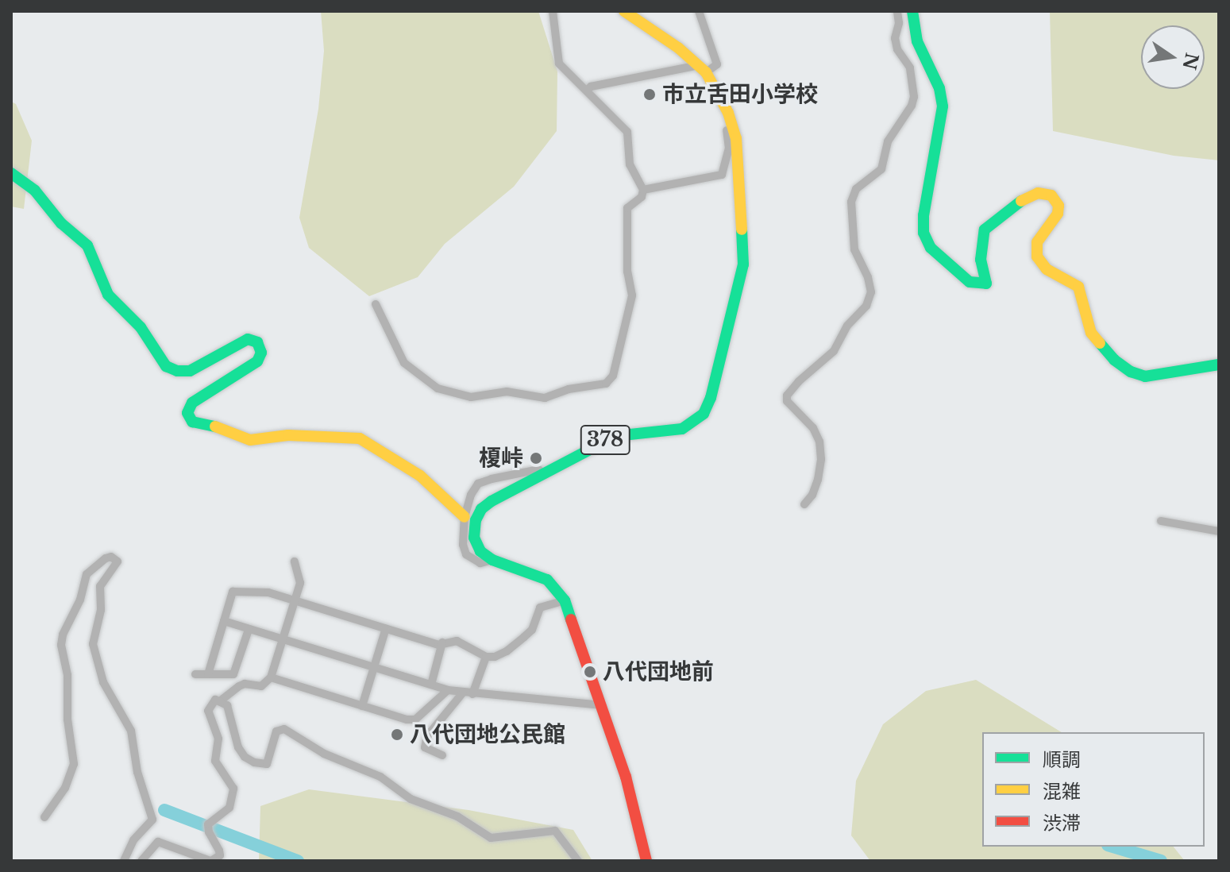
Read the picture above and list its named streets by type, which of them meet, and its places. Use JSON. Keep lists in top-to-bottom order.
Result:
{
  "streets": {
    "main road": ["378"]
  },
  "places": [
    "市立舌田小学校",
    "榎峠",
    "八代団地前",
    "八代団地公民館"
  ],
  "legend": ["順調", "混雑", "渋滞"],
  "north": "right"
}
